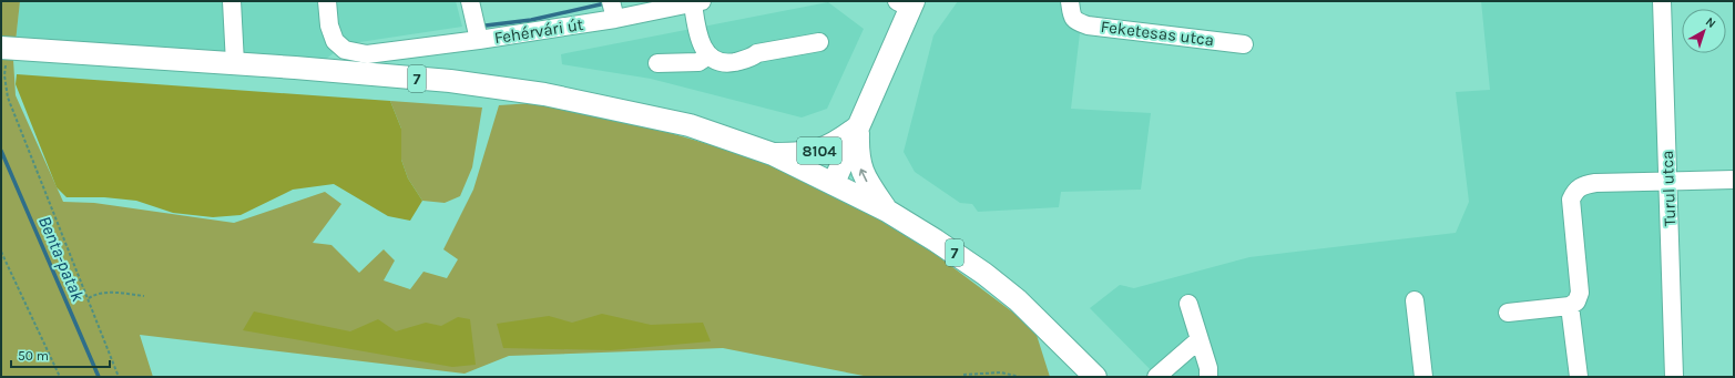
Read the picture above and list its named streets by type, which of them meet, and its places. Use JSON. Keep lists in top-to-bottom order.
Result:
{
  "streets": {
    "main road": ["7", "8104"],
    "street": ["Fehérvári út", "Feketesas utca", "Turul utca"]
  },
  "crossings": [
    ["7", "8104"]
  ],
  "water": ["Benta-patak"],
  "scale_bar": "50 m",
  "north": "top right"
}
